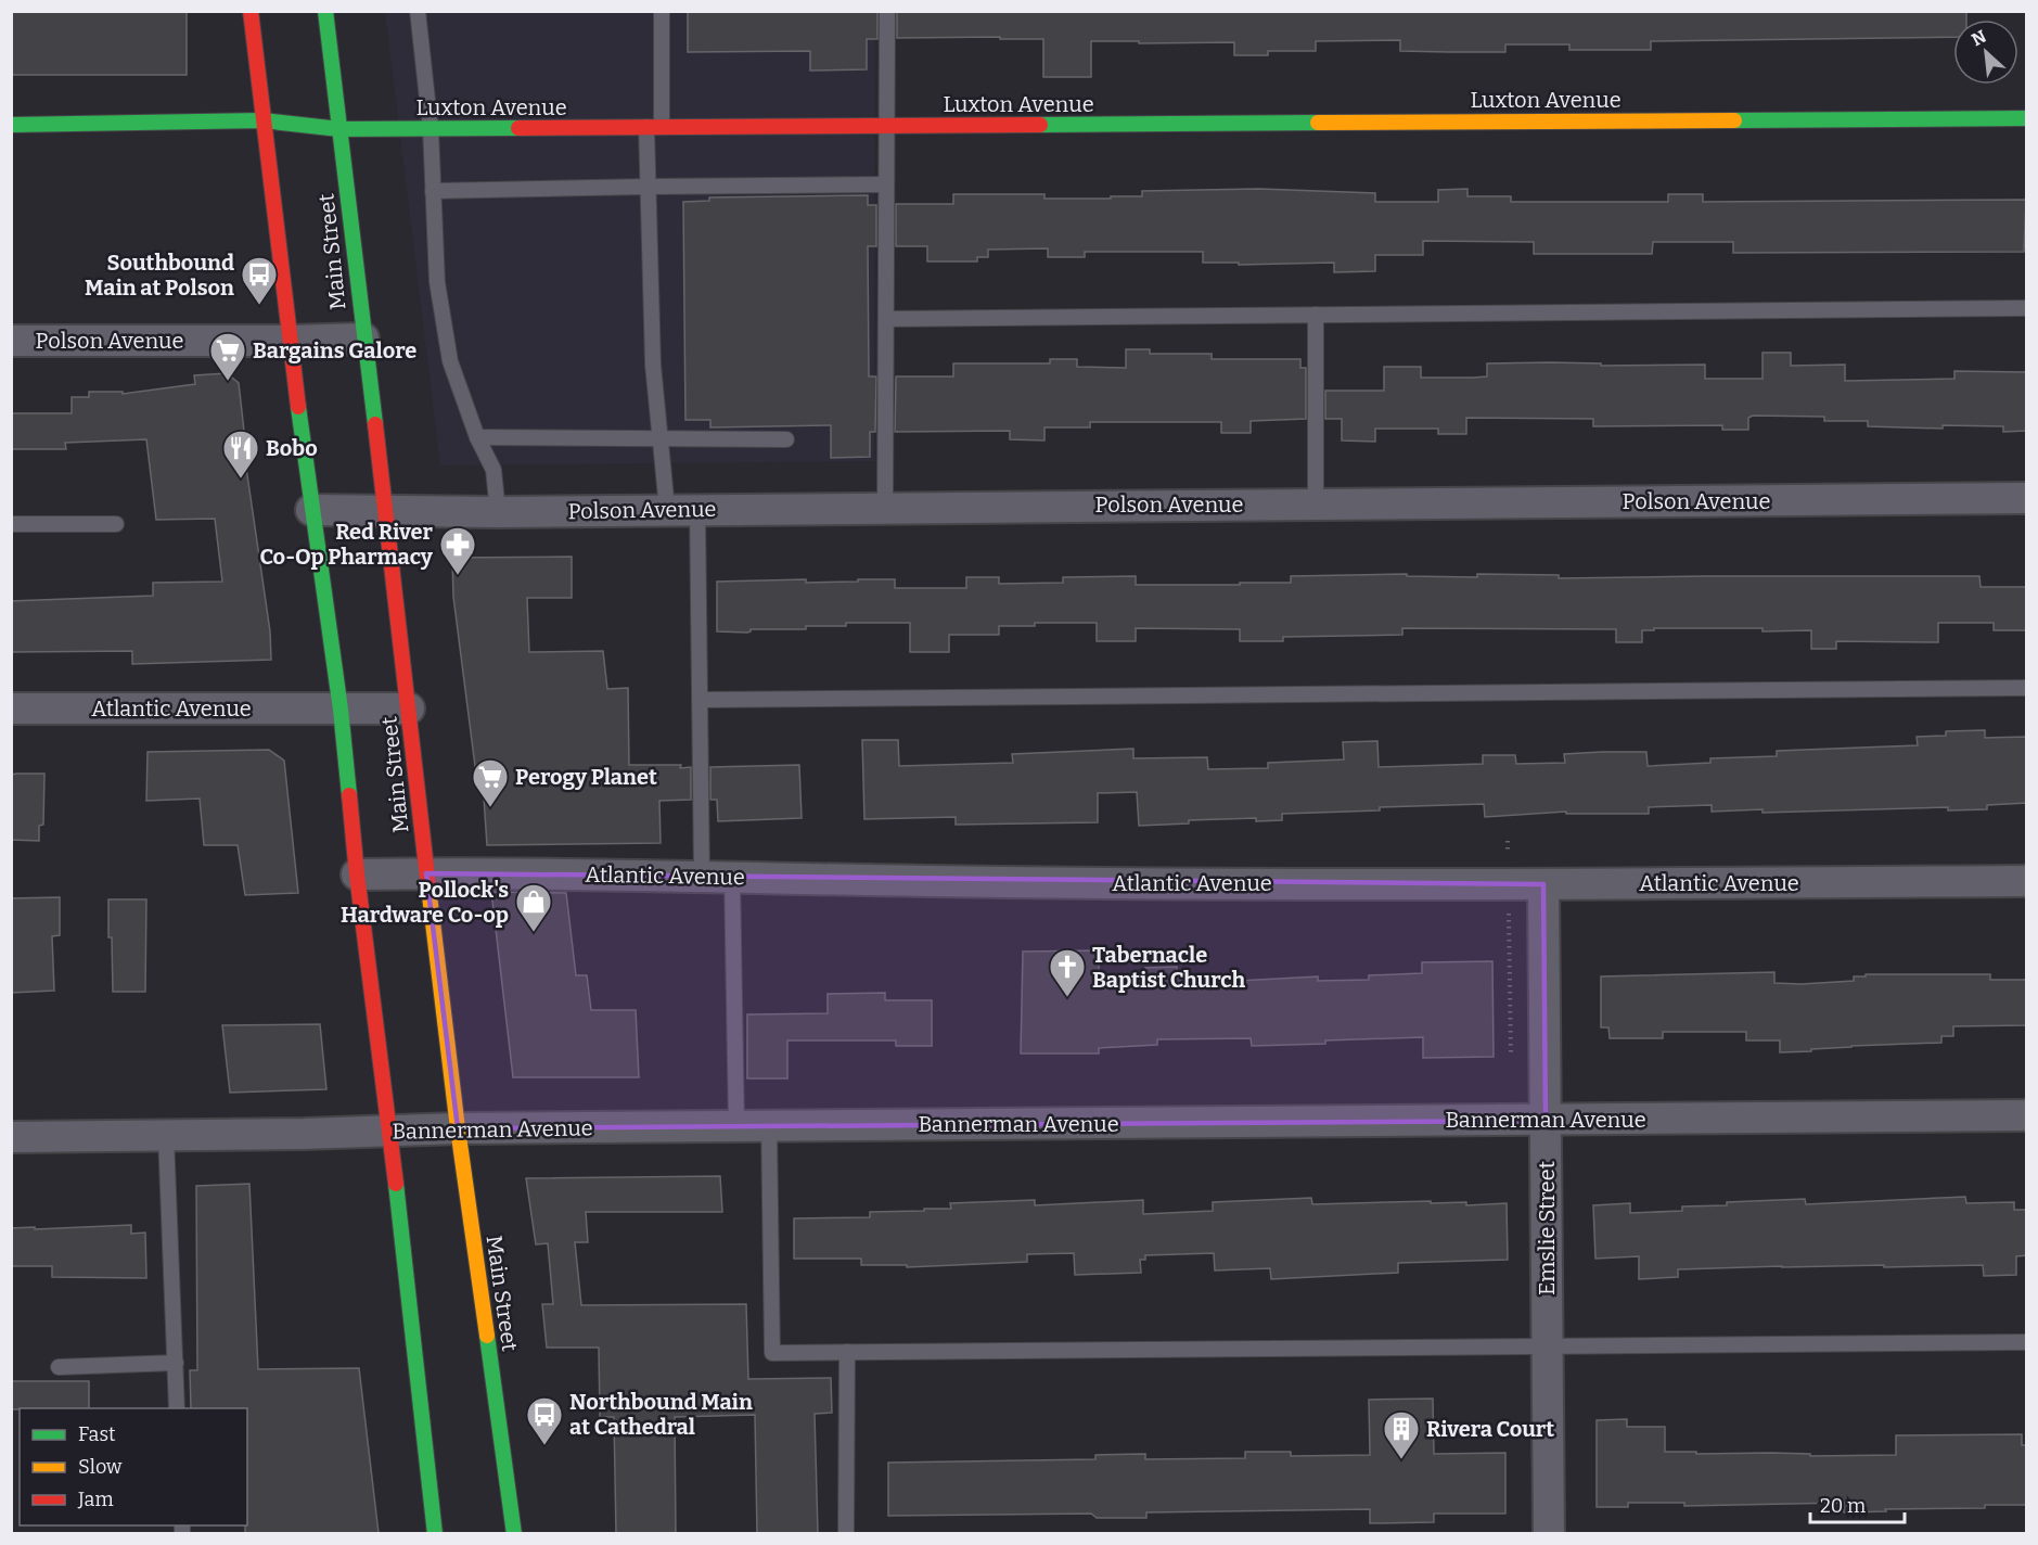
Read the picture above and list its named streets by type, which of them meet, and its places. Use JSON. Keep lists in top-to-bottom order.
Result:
{
  "streets": {
    "main road": ["Luxton Avenue", "Main Street"],
    "street": [
      "Polson Avenue",
      "Atlantic Avenue",
      "Bannerman Avenue",
      "Emslie Street"
    ]
  },
  "crossings": [
    ["Luxton Avenue", "Main Street"],
    ["Main Street", "Polson Avenue"],
    ["Main Street", "Atlantic Avenue"],
    ["Main Street", "Bannerman Avenue"],
    ["Atlantic Avenue", "Emslie Street"],
    ["Bannerman Avenue", "Emslie Street"]
  ],
  "places": {
    "bus stop": ["Southbound Main at Polson", "Northbound Main at Cathedral"],
    "supermarket": ["Bargains Galore", "Perogy Planet"],
    "restaurant": ["Bobo"],
    "pharmacy": ["Red River Co-Op Pharmacy"],
    "shop": ["Pollock's Hardware Co-op"],
    "church": ["Tabernacle Baptist Church"],
    "building": ["Rivera Court"]
  },
  "legend": ["Fast", "Slow", "Jam"],
  "scale_bar": "20 m",
  "north": "top left"
}
